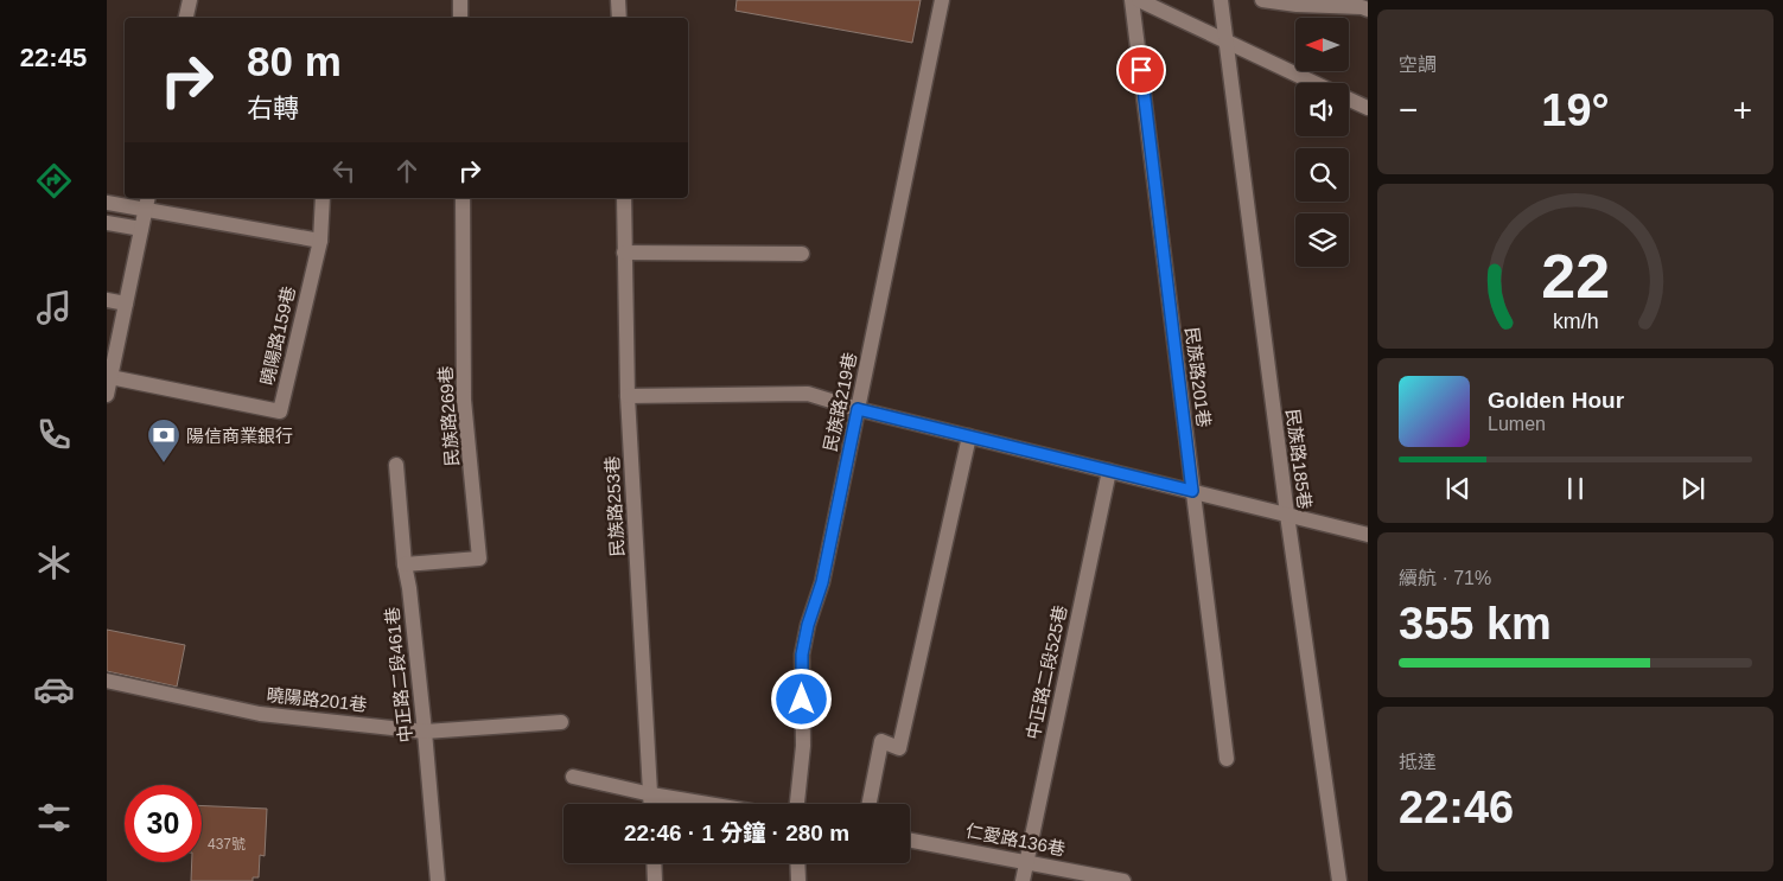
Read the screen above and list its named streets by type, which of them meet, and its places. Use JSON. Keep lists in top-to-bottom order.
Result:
{
  "streets": {
    "street": [
      "曉陽路159巷",
      "民族路201巷",
      "民族路219巷",
      "民族路269巷",
      "民族路185巷",
      "民族路253巷",
      "中正路二段525巷",
      "中正路二段461巷",
      "曉陽路201巷",
      "仁愛路136巷"
    ]
  },
  "crossings": [
    ["民族路269巷", "中正路二段461巷"],
    ["中正路二段525巷", "仁愛路136巷"],
    ["中正路二段461巷", "曉陽路201巷"]
  ],
  "places": {
    "bank": ["陽信商業銀行"]
  },
  "house_numbers": ["437號"],
  "north": "left",
  "page": {
    "tabs": "22:45",
    "tile": [
      "空調",
      ["續航 · 71%", "355 km"],
      ["抵達", "22:46"]
    ],
    "turn": ["80 m", "右轉"],
    "heat": ["−", "19°", "+"],
    "song": ["Golden Hour", "Lumen"],
    "limit": "30",
    "trip": "22:46 · 1 分鐘 · 280 m",
    "gauge": ["22", "km/h"]
  }
}
